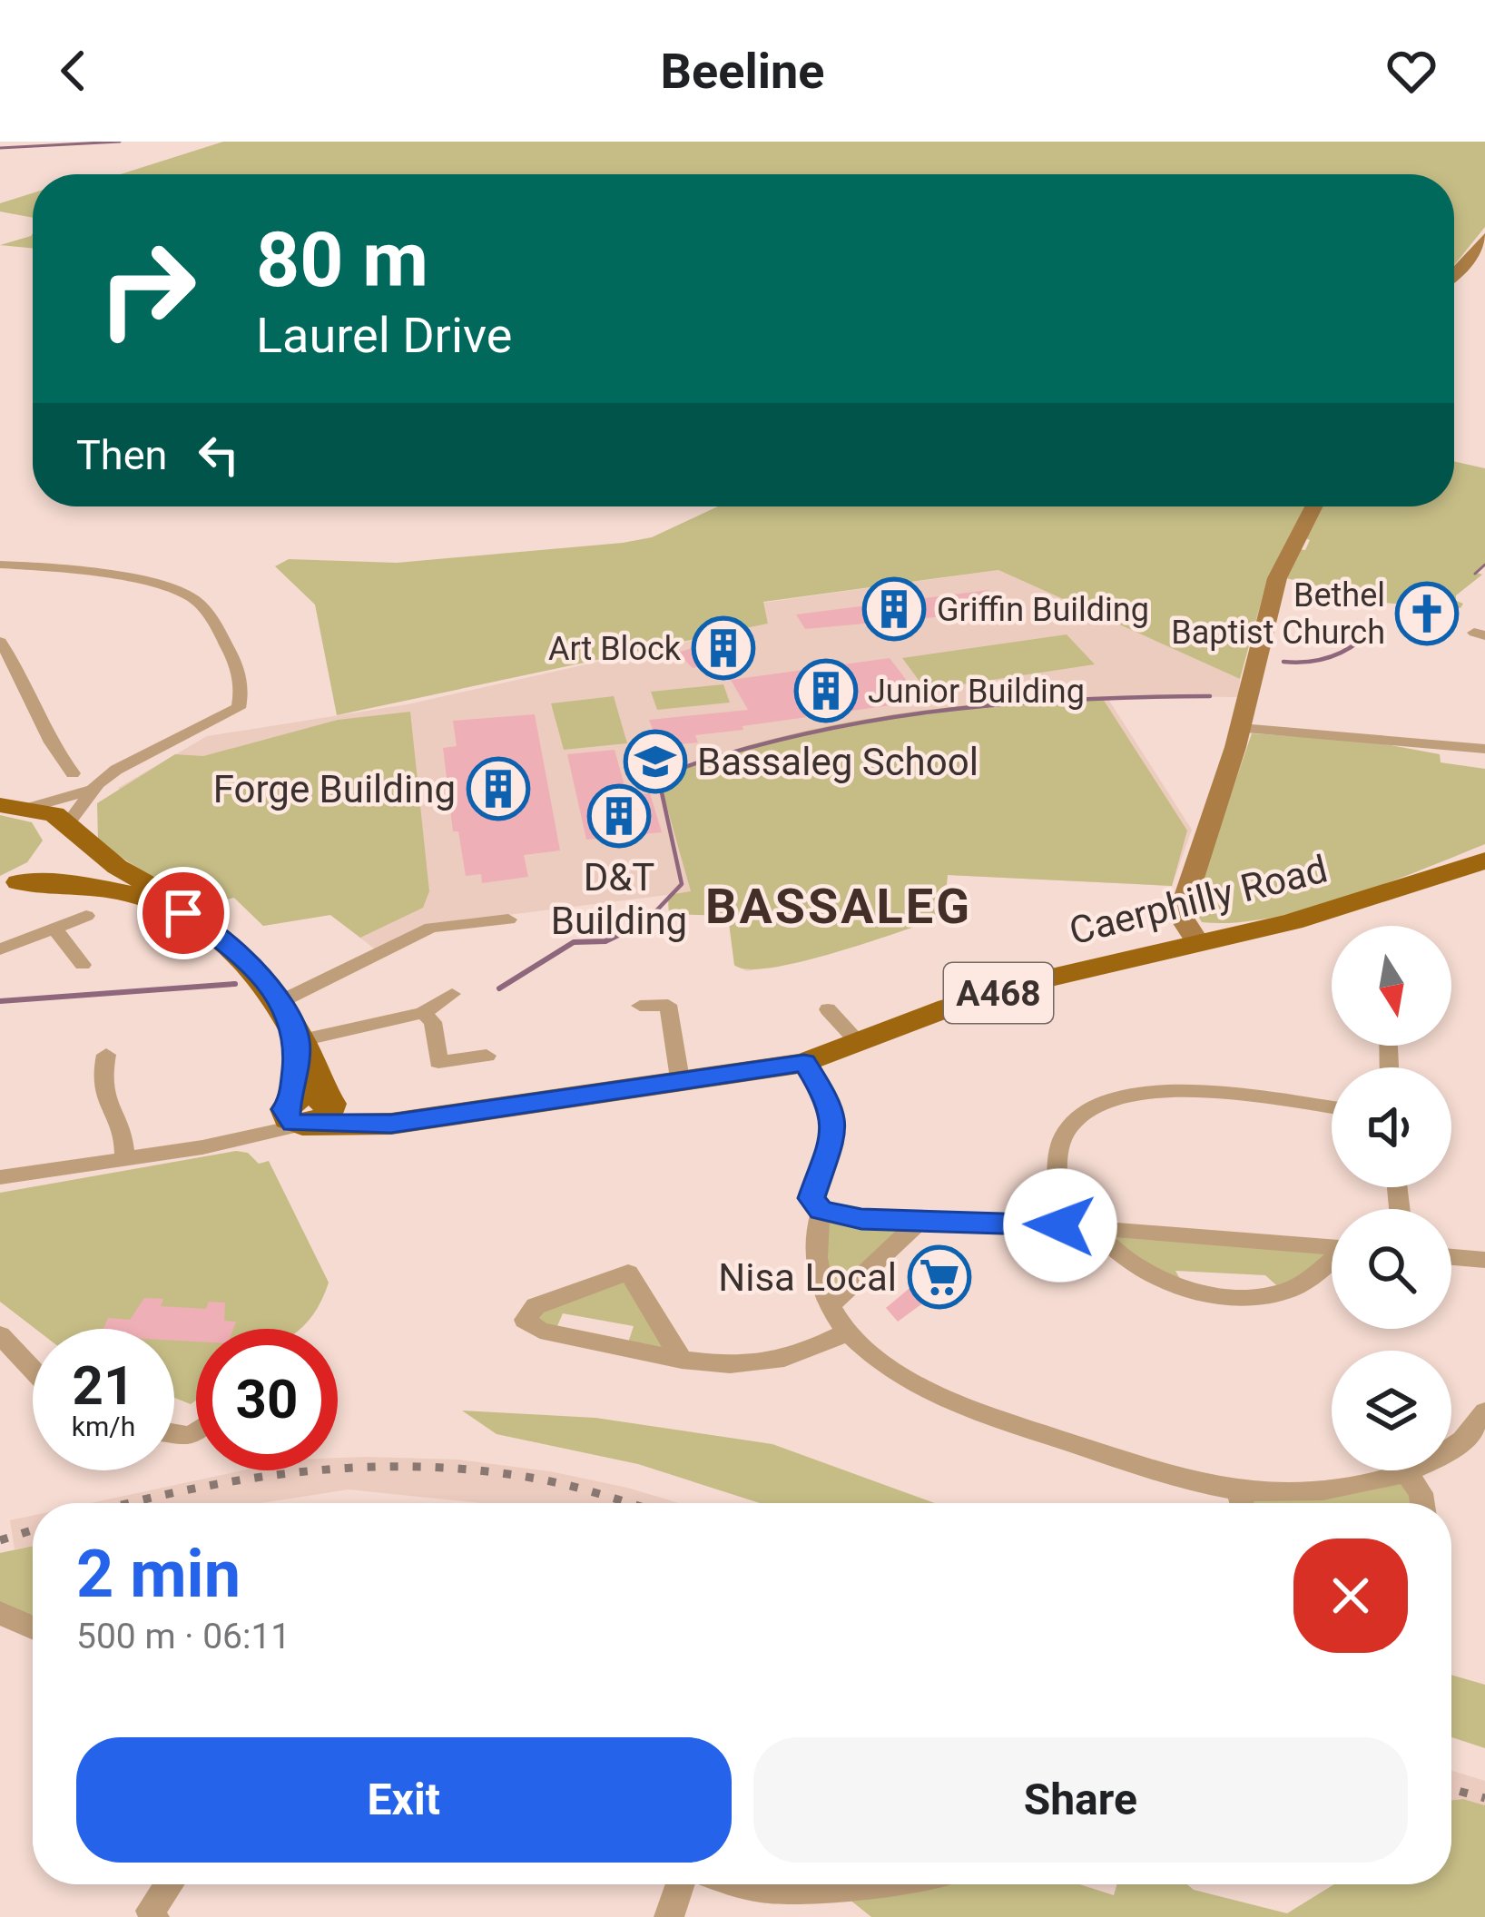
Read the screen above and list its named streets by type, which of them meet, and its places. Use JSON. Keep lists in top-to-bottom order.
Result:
{
  "streets": {
    "main road": ["Caerphilly Road", "A468"]
  },
  "districts": ["BASSALEG"],
  "places": {
    "building": [
      "Griffin Building",
      "Art Block",
      "Junior Building",
      "Forge Building",
      "D&T Building"
    ],
    "church": ["Bethel Baptist Church"],
    "school or university": ["Bassaleg School"],
    "supermarket": ["Nisa Local"]
  },
  "north": "bottom",
  "page": {
    "header": "Beeline",
    "turn": ["80 m", "Laurel Drive"],
    "then": "Then",
    "speed": "21 km/h",
    "limit": "30",
    "heading": ["2 min", "500 m · 06:11"],
    "buttons": ["Exit", "Share"]
  }
}
